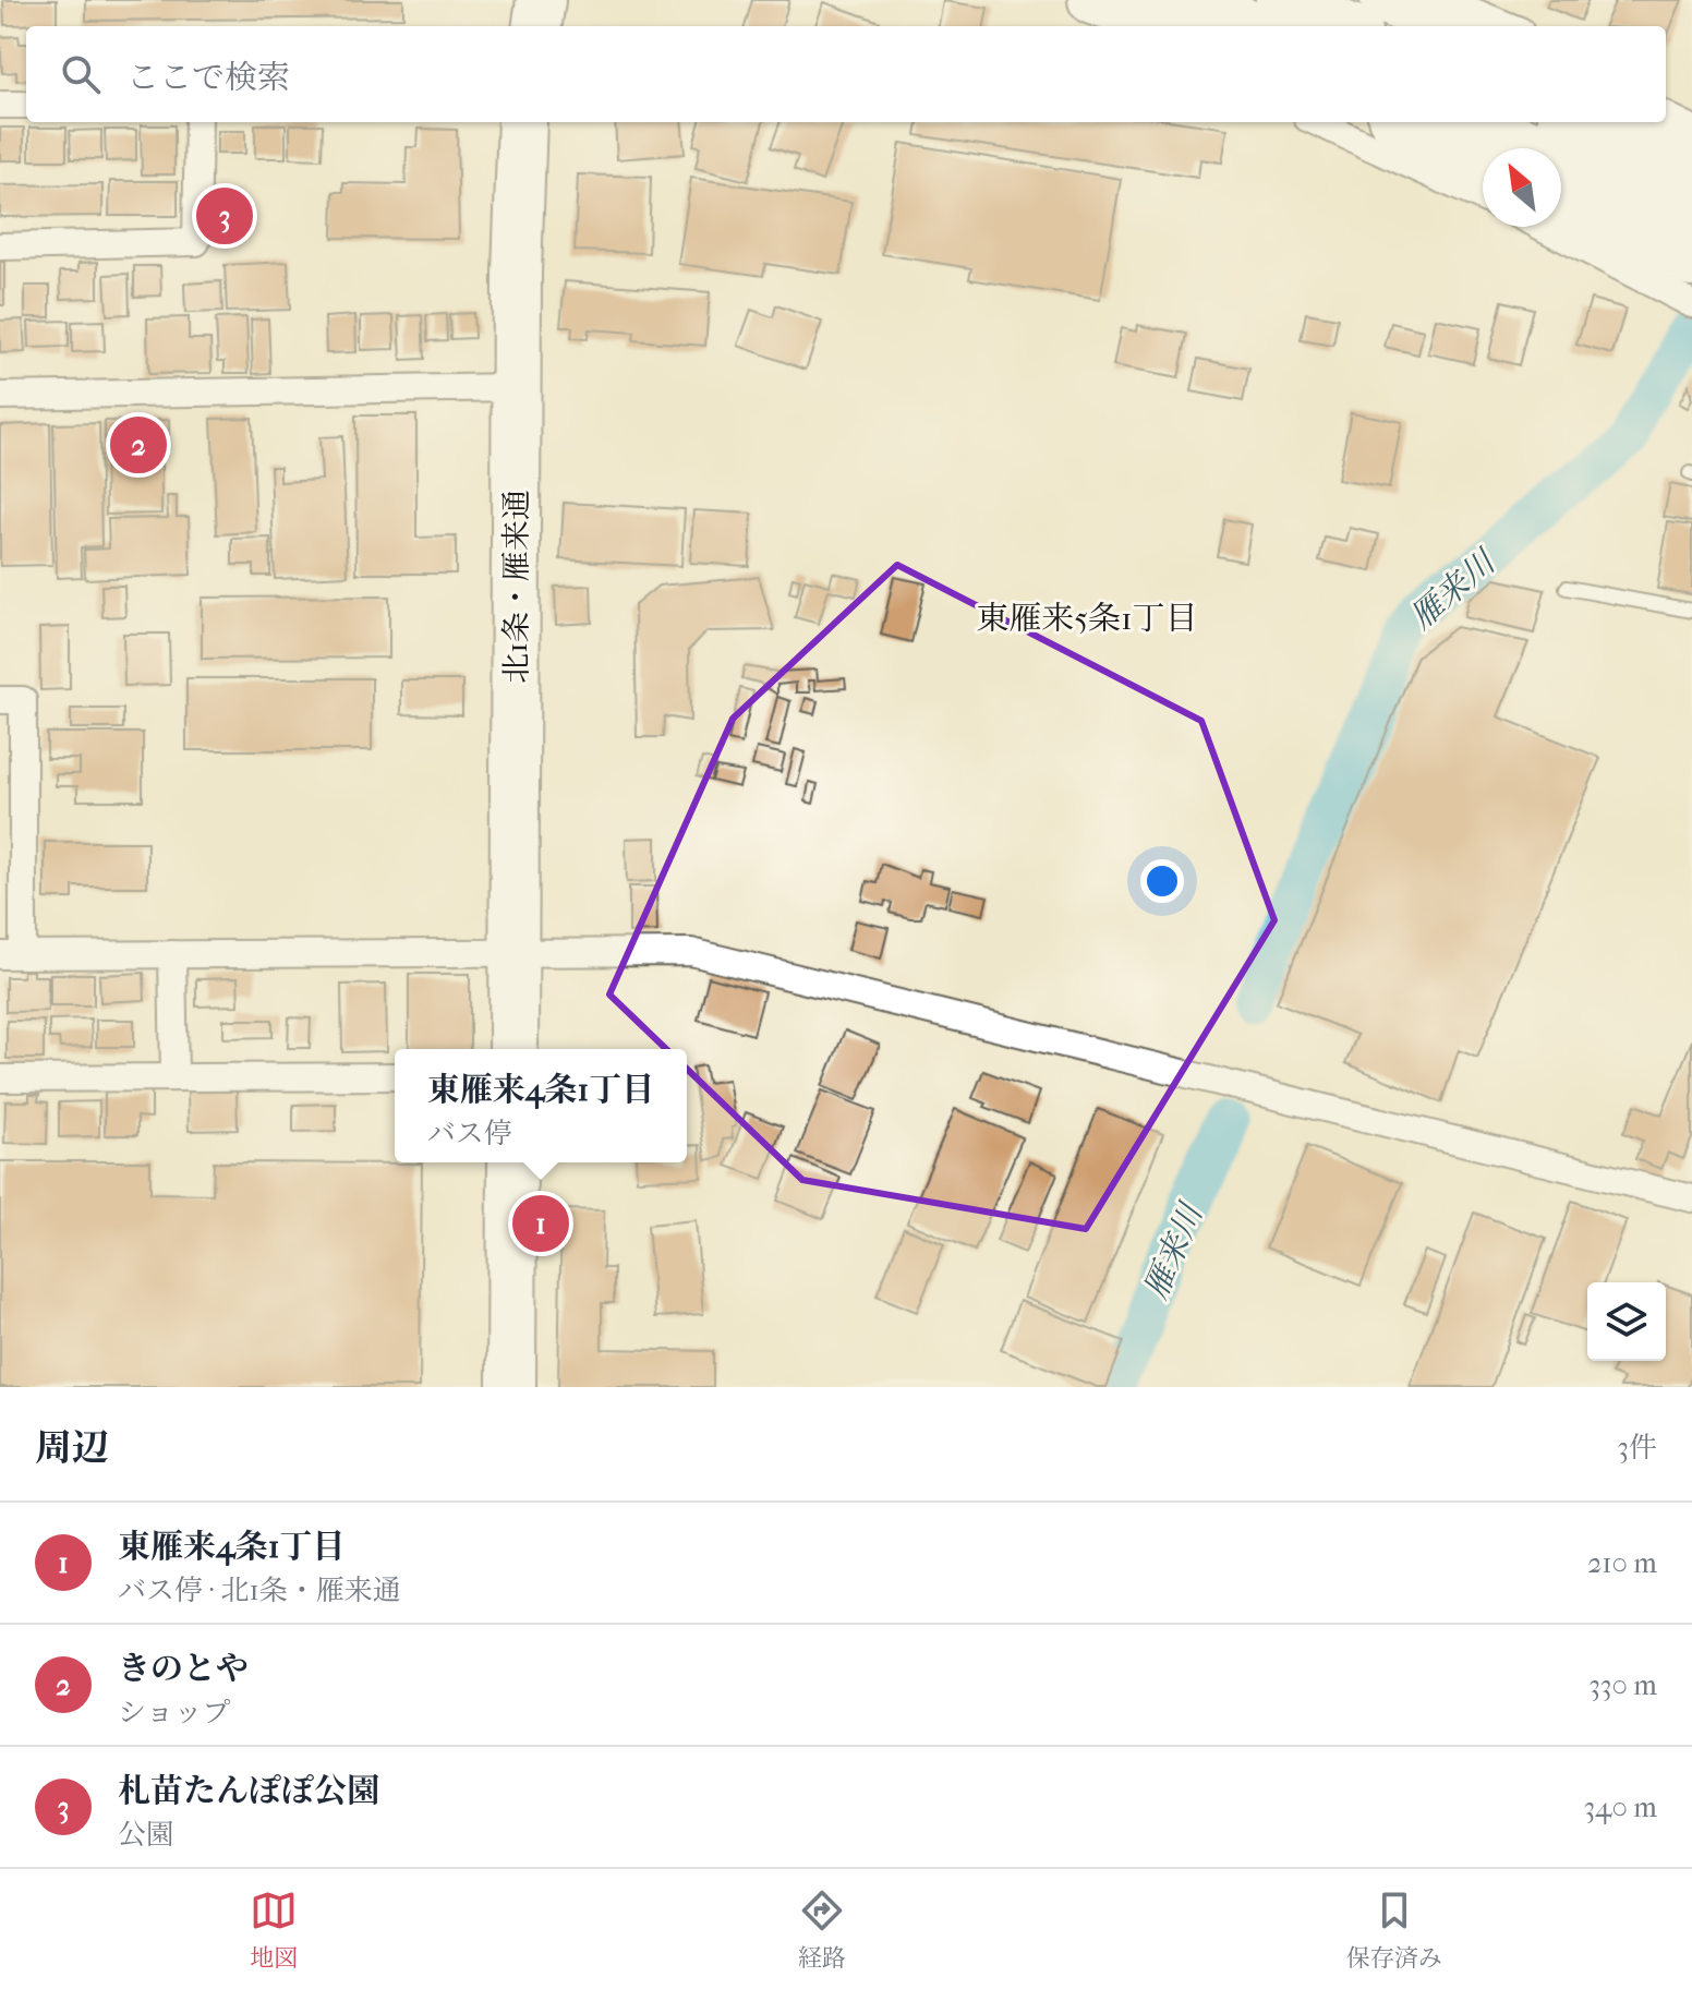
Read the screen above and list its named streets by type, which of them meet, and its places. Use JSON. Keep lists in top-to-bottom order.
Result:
{
  "streets": {
    "highway": ["北1条・雁来通"]
  },
  "districts": ["東雁来5条1丁目"],
  "water": ["雁来川"],
  "north": "top left",
  "page": {
    "search": "ここで検索",
    "pins": ["3", "2", "1"],
    "popup": ["東雁来4条1丁目", "バス停"],
    "heading": ["周辺", "3件"],
    "list": [
      {
        "mark": "1",
        "name": "東雁来4条1丁目",
        "note": "バス停 · 北1条・雁来通",
        "value": "210 m"
      },
      {
        "mark": "2",
        "name": "きのとや",
        "note": "ショップ",
        "value": "330 m"
      },
      {
        "mark": "3",
        "name": "札苗たんぽぽ公園",
        "note": "公園",
        "value": "340 m"
      }
    ],
    "nav": ["地図", "経路", "保存済み"]
  }
}
